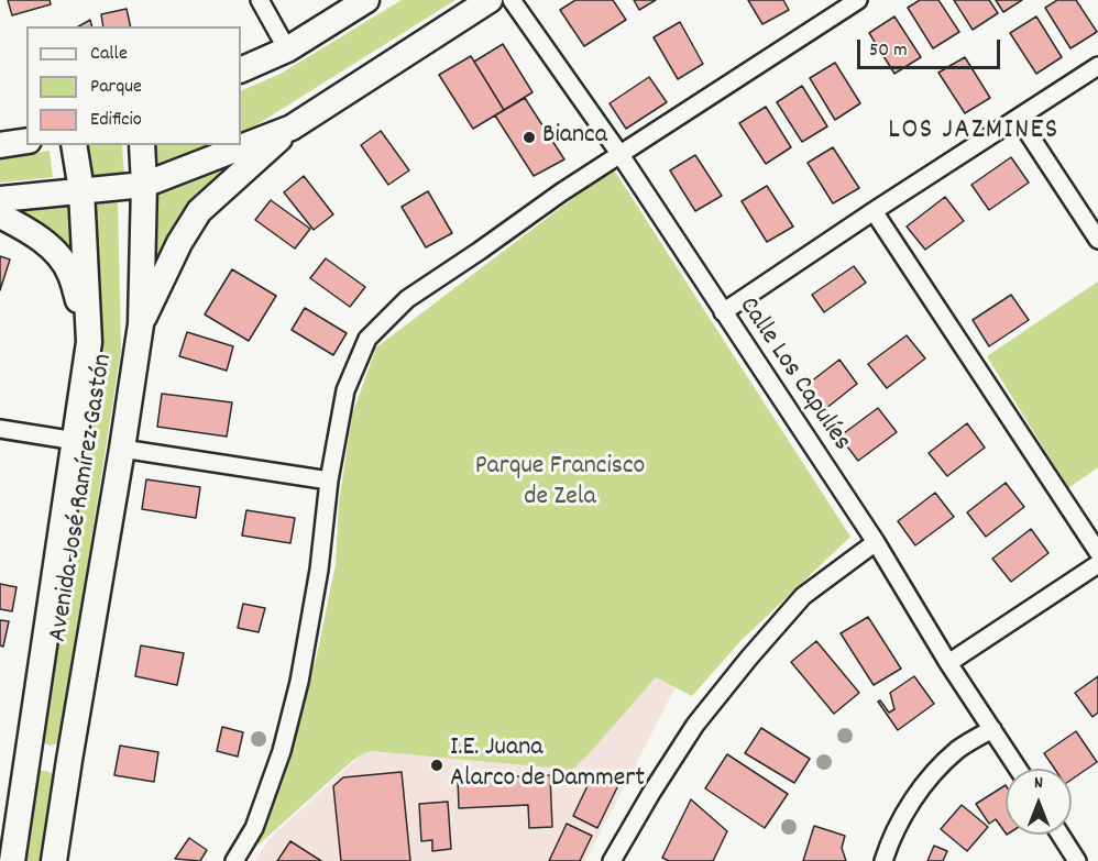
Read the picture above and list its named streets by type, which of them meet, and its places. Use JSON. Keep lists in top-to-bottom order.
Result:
{
  "streets": {
    "main road": ["Avenida José Ramírez Gastón"],
    "street": ["Calle Los Capulíes"]
  },
  "districts": ["LOS JAZMINES"],
  "parks": ["Parque Francisco de Zela"],
  "places": ["Bianca", "I.E. Juana Alarco de Dammert"],
  "legend": ["Calle", "Parque", "Edificio"],
  "scale_bar": "50 m",
  "north": "top"
}
